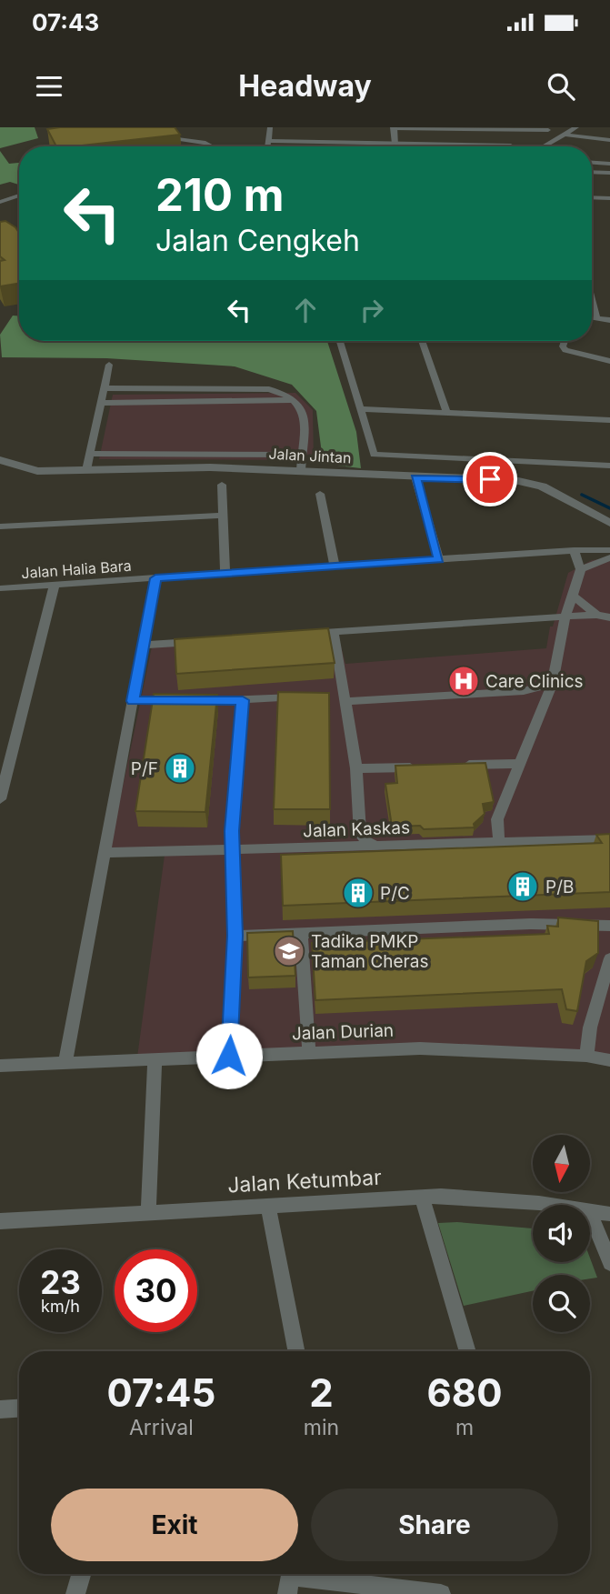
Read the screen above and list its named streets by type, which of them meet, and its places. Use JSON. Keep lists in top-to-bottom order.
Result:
{
  "streets": {
    "street": [
      "Jalan Jintan",
      "Jalan Halia Bara",
      "Jalan Kaskas",
      "Jalan Durian",
      "Jalan Ketumbar"
    ]
  },
  "places": {
    "hospital": ["Care Clinics"],
    "building": ["P/F", "P/B", "P/C"],
    "school or university": ["Tadika PMKP Taman Cheras"]
  },
  "north": "bottom",
  "page": {
    "status": "07:43",
    "header": "Headway",
    "turn": ["210 m", "Jalan Cengkeh"],
    "speed": "23 km/h",
    "limit": "30",
    "eta": [
      "07:45",
      "Arrival",
      "2",
      "min",
      "680",
      "m"
    ],
    "buttons": ["Exit", "Share"]
  }
}
